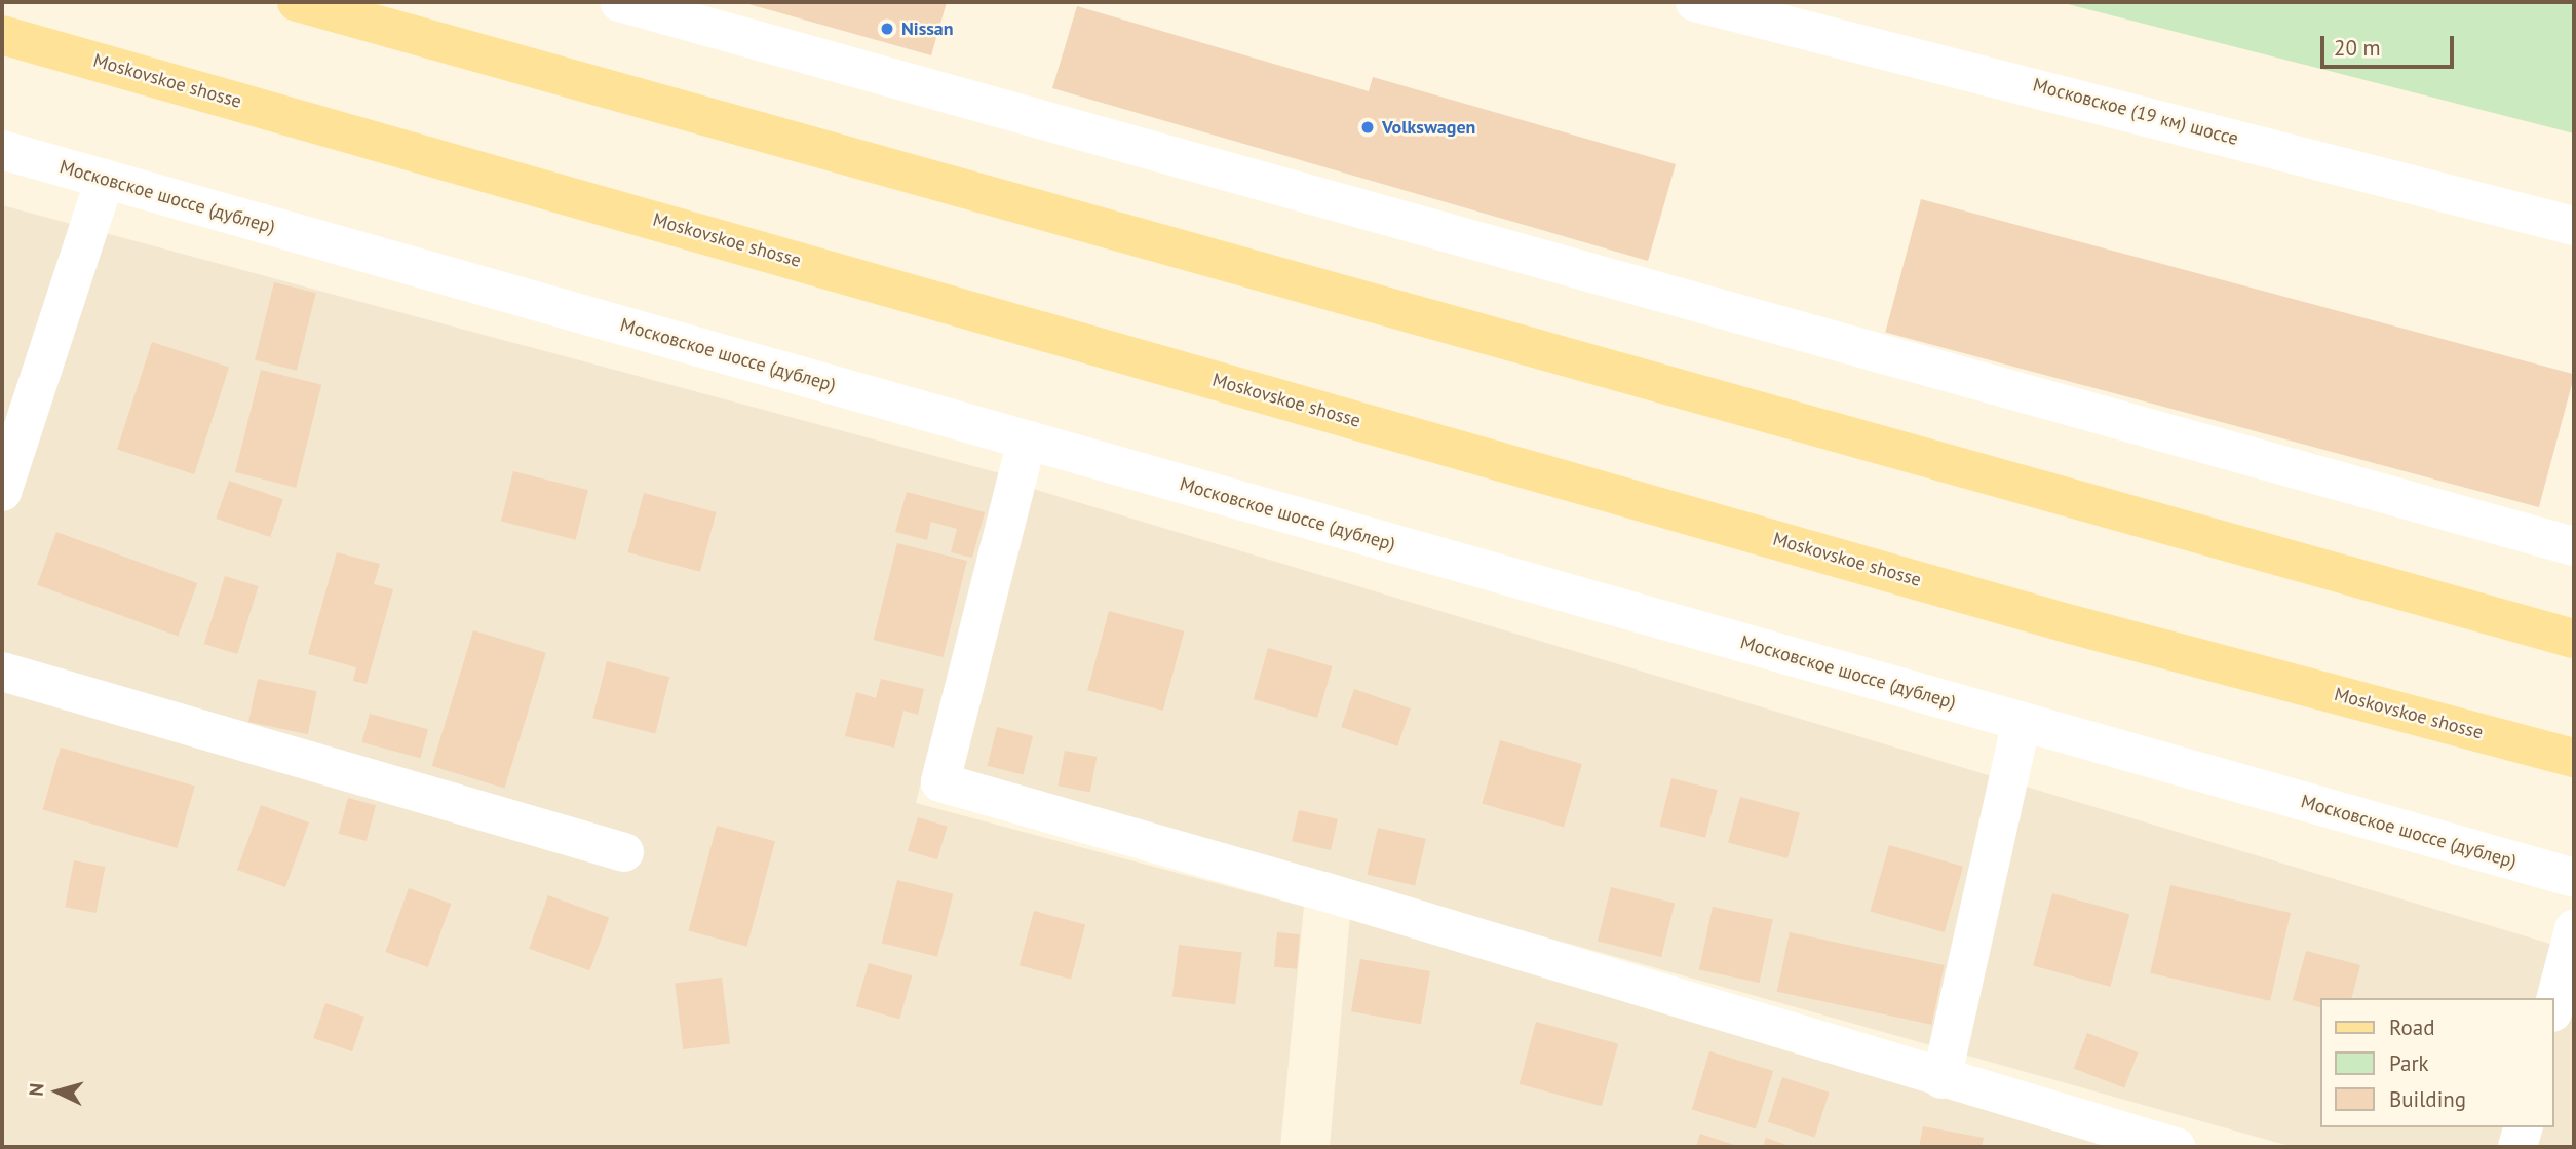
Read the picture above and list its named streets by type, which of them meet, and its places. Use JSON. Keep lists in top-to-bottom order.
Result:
{
  "streets": {
    "main road": ["Moskovskoe shosse"],
    "street": ["Московское (19 км) шоссе", "Московское шоссе (дублер)"]
  },
  "places": ["Nissan", "Volkswagen"],
  "legend": ["Road", "Park", "Building"],
  "scale_bar": "20 m",
  "north": "left"
}
